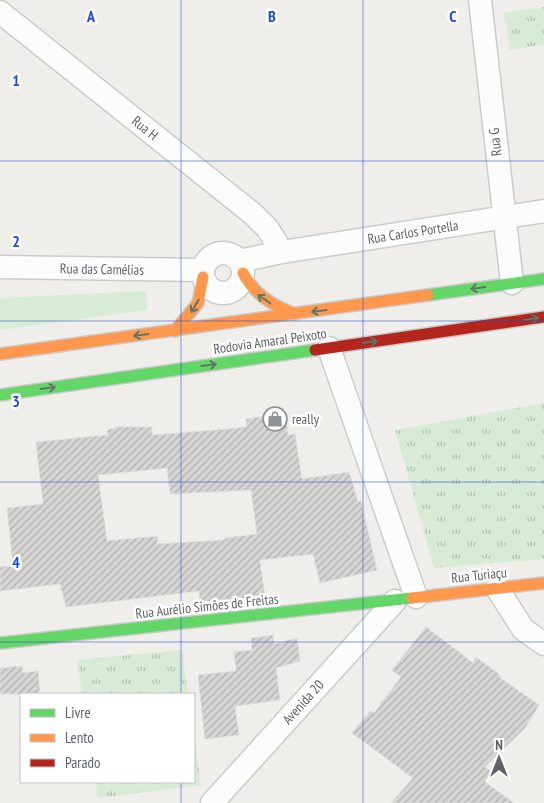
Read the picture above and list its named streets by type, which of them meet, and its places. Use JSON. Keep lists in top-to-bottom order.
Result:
{
  "streets": {
    "main road": ["Rodovia Amaral Peixoto", "Rua Turiaçu", "Rua Aurélio Simões de Freitas"],
    "street": [
      "Rua H",
      "Rua G",
      "Rua Carlos Portella",
      "Rua das Camélias",
      "Avenida 20"
    ]
  },
  "crossings": [
    ["Rua H", "Rua Carlos Portella"],
    ["Rua G", "Rua Carlos Portella"],
    ["Rua G", "Rodovia Amaral Peixoto"],
    ["Rua Turiaçu", "Rua Aurélio Simões de Freitas"],
    ["Rua Turiaçu", "Avenida 20"],
    ["Rua Aurélio Simões de Freitas", "Avenida 20"]
  ],
  "places": {
    "shop": ["really"]
  },
  "legend": ["Livre", "Lento", "Parado"],
  "north": "top",
  "grid": {
    "columns": ["A", "B", "C"],
    "rows": [
      "1",
      "2",
      "3",
      "4"
    ]
  }
}
